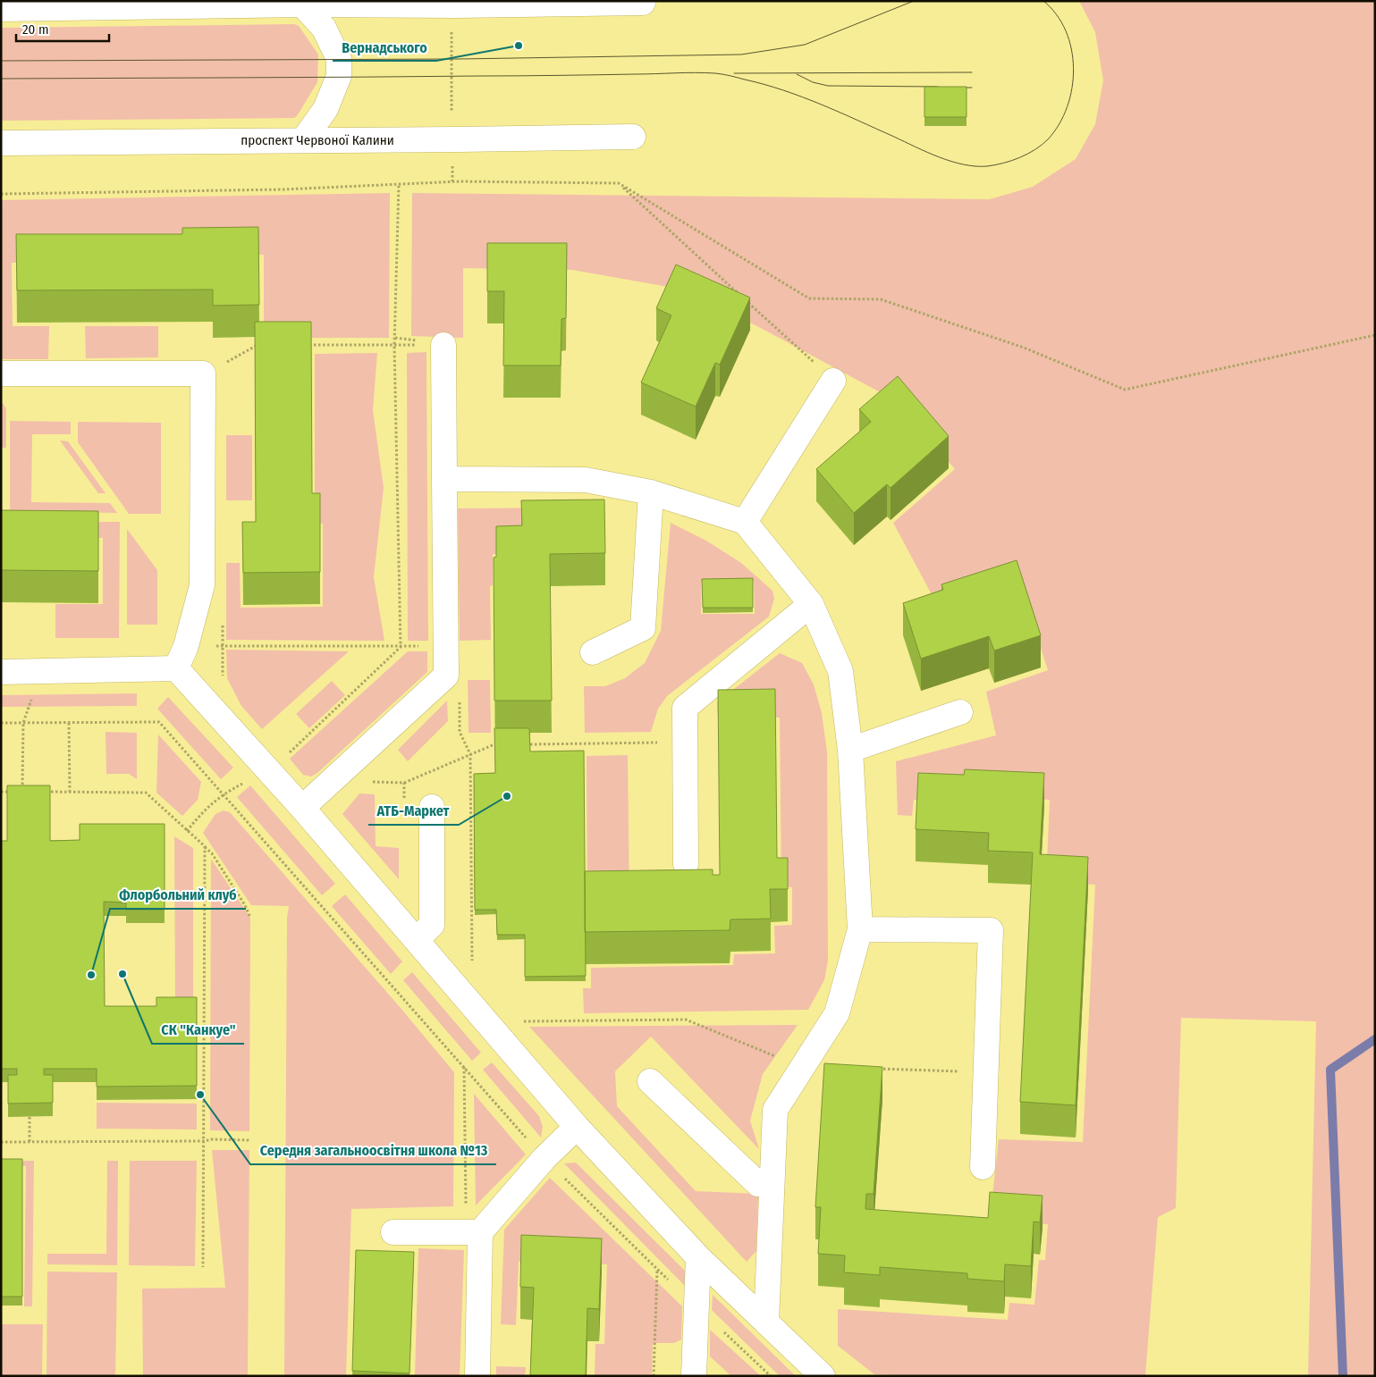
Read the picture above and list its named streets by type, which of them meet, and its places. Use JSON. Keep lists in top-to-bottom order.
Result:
{
  "streets": {
    "street": ["проспект Червоної Калини"]
  },
  "places": [
    "Вернадського",
    "АТБ-Маркет",
    "СК \"Канкуе\"",
    "Флорбольний клуб",
    "Середня загальноосвітня школа №13"
  ],
  "scale_bar": "20 m"
}
